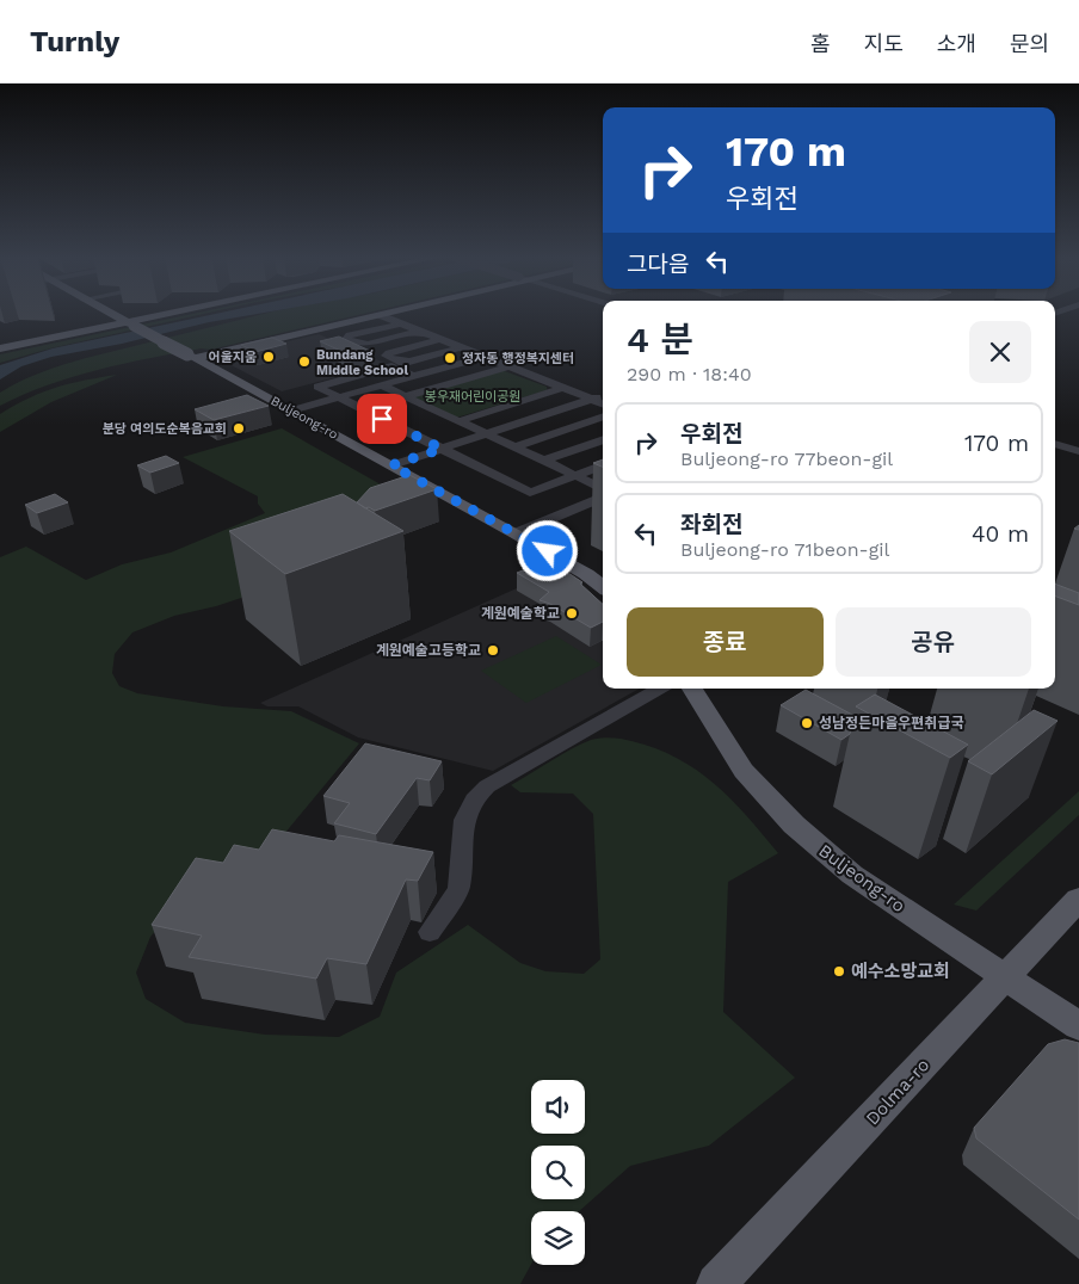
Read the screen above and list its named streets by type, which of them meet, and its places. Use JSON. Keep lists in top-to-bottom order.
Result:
{
  "streets": {
    "main road": ["Buljeong-ro", "Dolma-ro"]
  },
  "crossings": [
    ["Buljeong-ro", "Dolma-ro"]
  ],
  "parks": ["봉우재어린이공원"],
  "places": [
    "어울지움",
    "정자동 행정복지센터",
    "Bundang Middle School",
    "분당 여의도순복음교회",
    "계원예술학교",
    "계원예술고등학교",
    "성남정든마을우편취급국",
    "예수소망교회"
  ],
  "page": {
    "header": "Turnly",
    "nav": [
      "홈",
      "지도",
      "소개",
      "문의"
    ],
    "turn": ["170 m", "우회전"],
    "then": "그다음",
    "heading": ["4 분", "290 m · 18:40"],
    "list": [
      {
        "name": "우회전",
        "note": "Buljeong-ro 77beon-gil",
        "value": "170 m"
      },
      {
        "name": "좌회전",
        "note": "Buljeong-ro 71beon-gil",
        "value": "40 m"
      }
    ],
    "buttons": ["종료", "공유"]
  }
}
